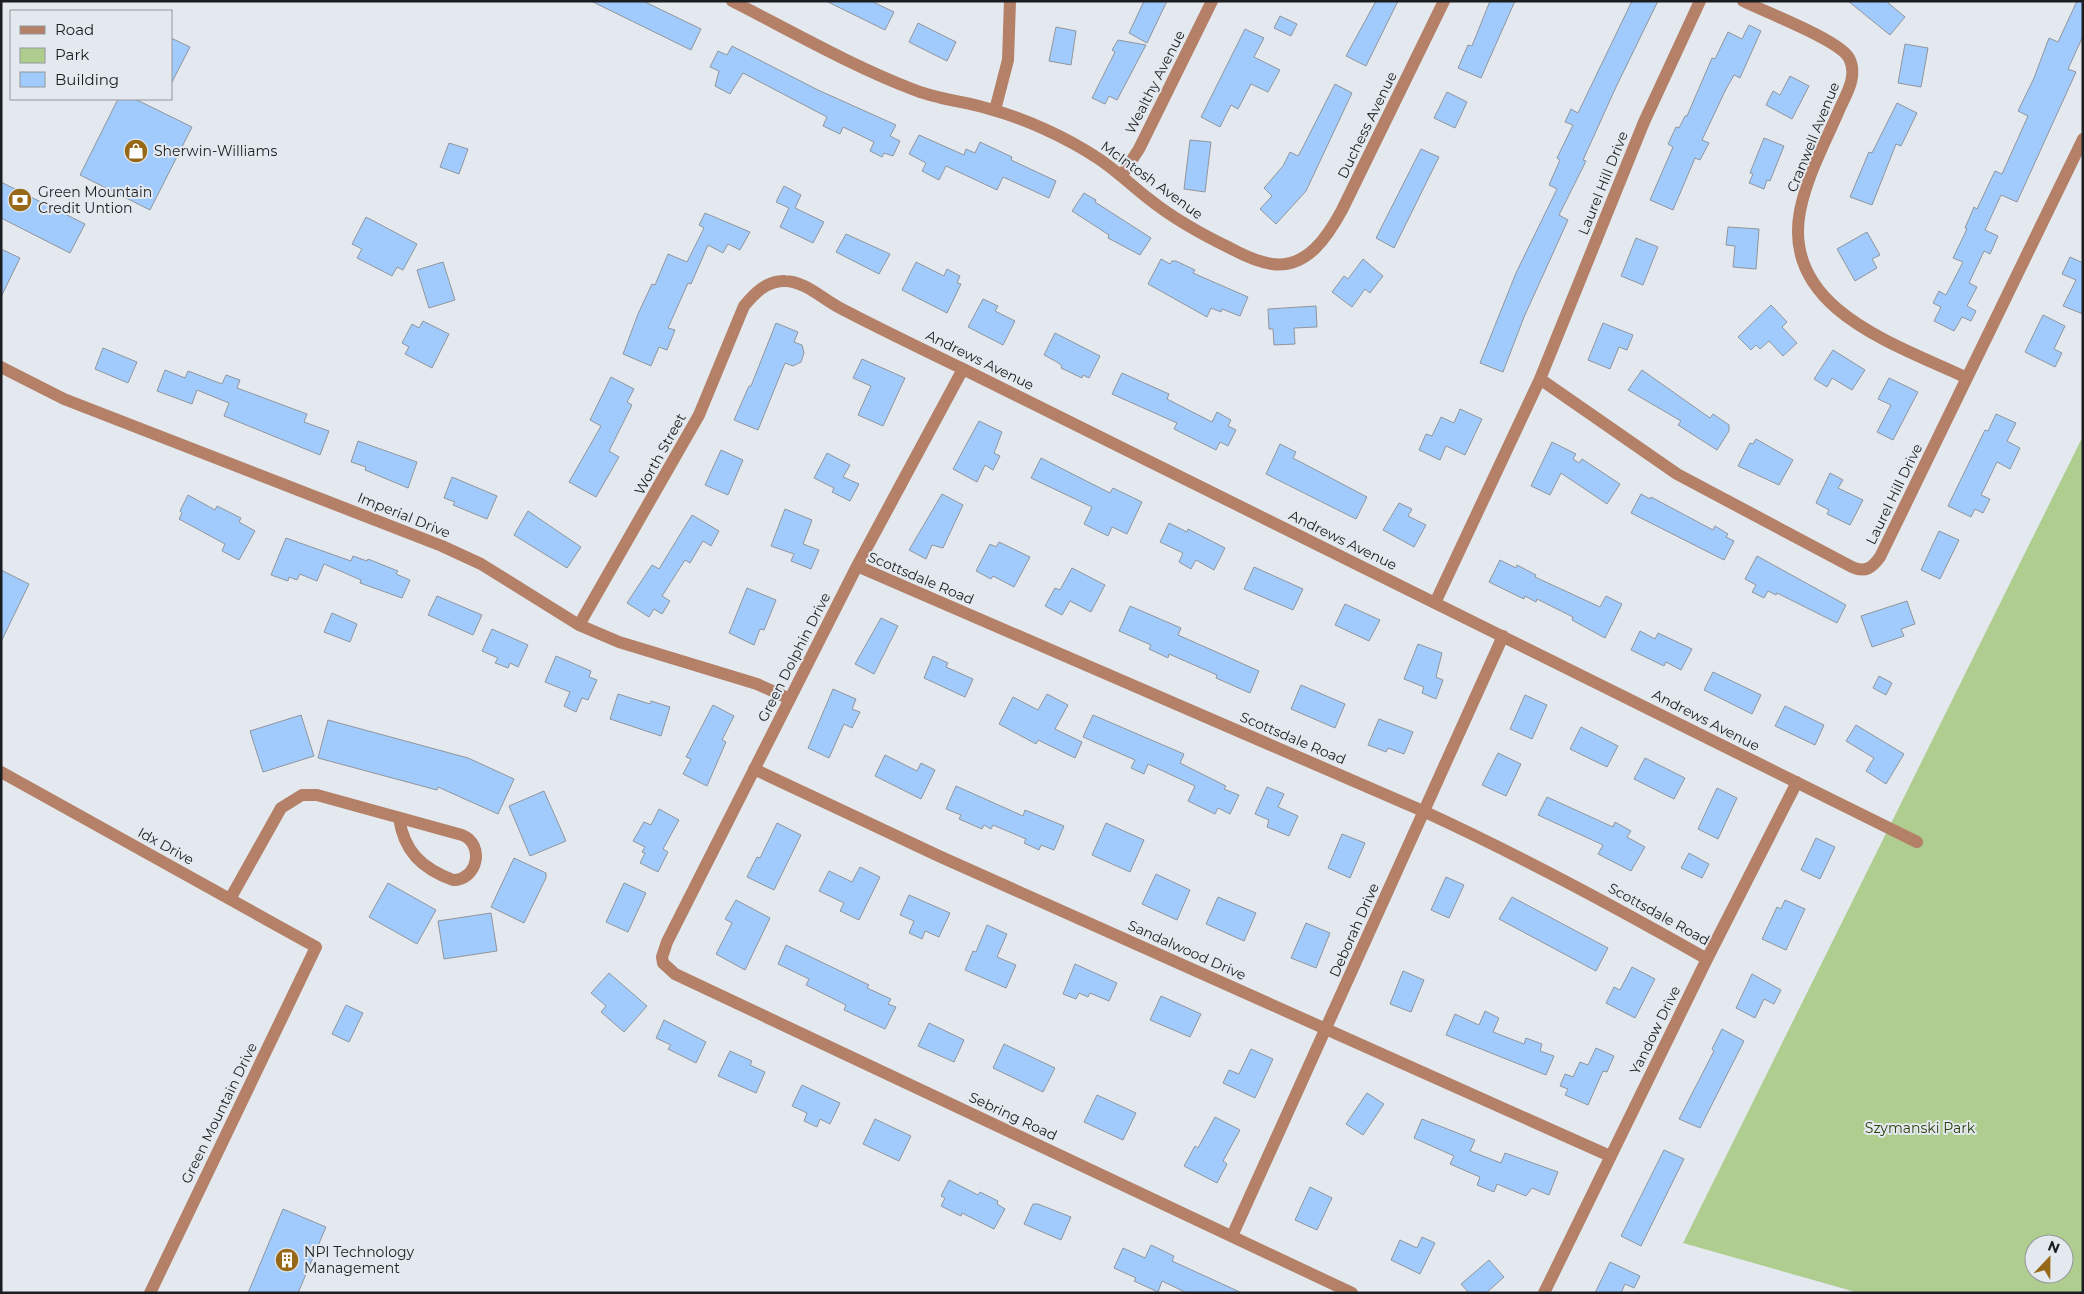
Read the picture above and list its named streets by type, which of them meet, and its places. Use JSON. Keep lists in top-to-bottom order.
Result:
{
  "streets": {
    "street": [
      "Wealthy Avenue",
      "Duchess Avenue",
      "Cranwell Avenue",
      "McIntosh Avenue",
      "Laurel Hill Drive",
      "Andrews Avenue",
      "Worth Street",
      "Imperial Drive",
      "Scottsdale Road",
      "Green Dolphin Drive",
      "Idx Drive",
      "Deborah Drive",
      "Sandalwood Drive",
      "Yandow Drive",
      "Green Mountain Drive",
      "Sebring Road"
    ]
  },
  "crossings": [
    ["Wealthy Avenue", "McIntosh Avenue"],
    ["Duchess Avenue", "McIntosh Avenue"],
    ["Cranwell Avenue", "Laurel Hill Drive"],
    ["Laurel Hill Drive", "Andrews Avenue"],
    ["Andrews Avenue", "Worth Street"],
    ["Andrews Avenue", "Green Dolphin Drive"],
    ["Andrews Avenue", "Deborah Drive"],
    ["Andrews Avenue", "Yandow Drive"],
    ["Worth Street", "Imperial Drive"],
    ["Imperial Drive", "Green Dolphin Drive"],
    ["Scottsdale Road", "Green Dolphin Drive"],
    ["Scottsdale Road", "Deborah Drive"],
    ["Scottsdale Road", "Yandow Drive"],
    ["Green Dolphin Drive", "Sandalwood Drive"],
    ["Green Dolphin Drive", "Sebring Road"],
    ["Idx Drive", "Green Mountain Drive"],
    ["Deborah Drive", "Sandalwood Drive"],
    ["Deborah Drive", "Sebring Road"],
    ["Sandalwood Drive", "Yandow Drive"]
  ],
  "parks": ["Szymanski Park"],
  "places": {
    "shop": ["Sherwin-Williams"],
    "bank": ["Green Mountain Credit Untion"],
    "building": ["NPI Technology Management"]
  },
  "legend": ["Road", "Park", "Building"],
  "north": "top"
}
